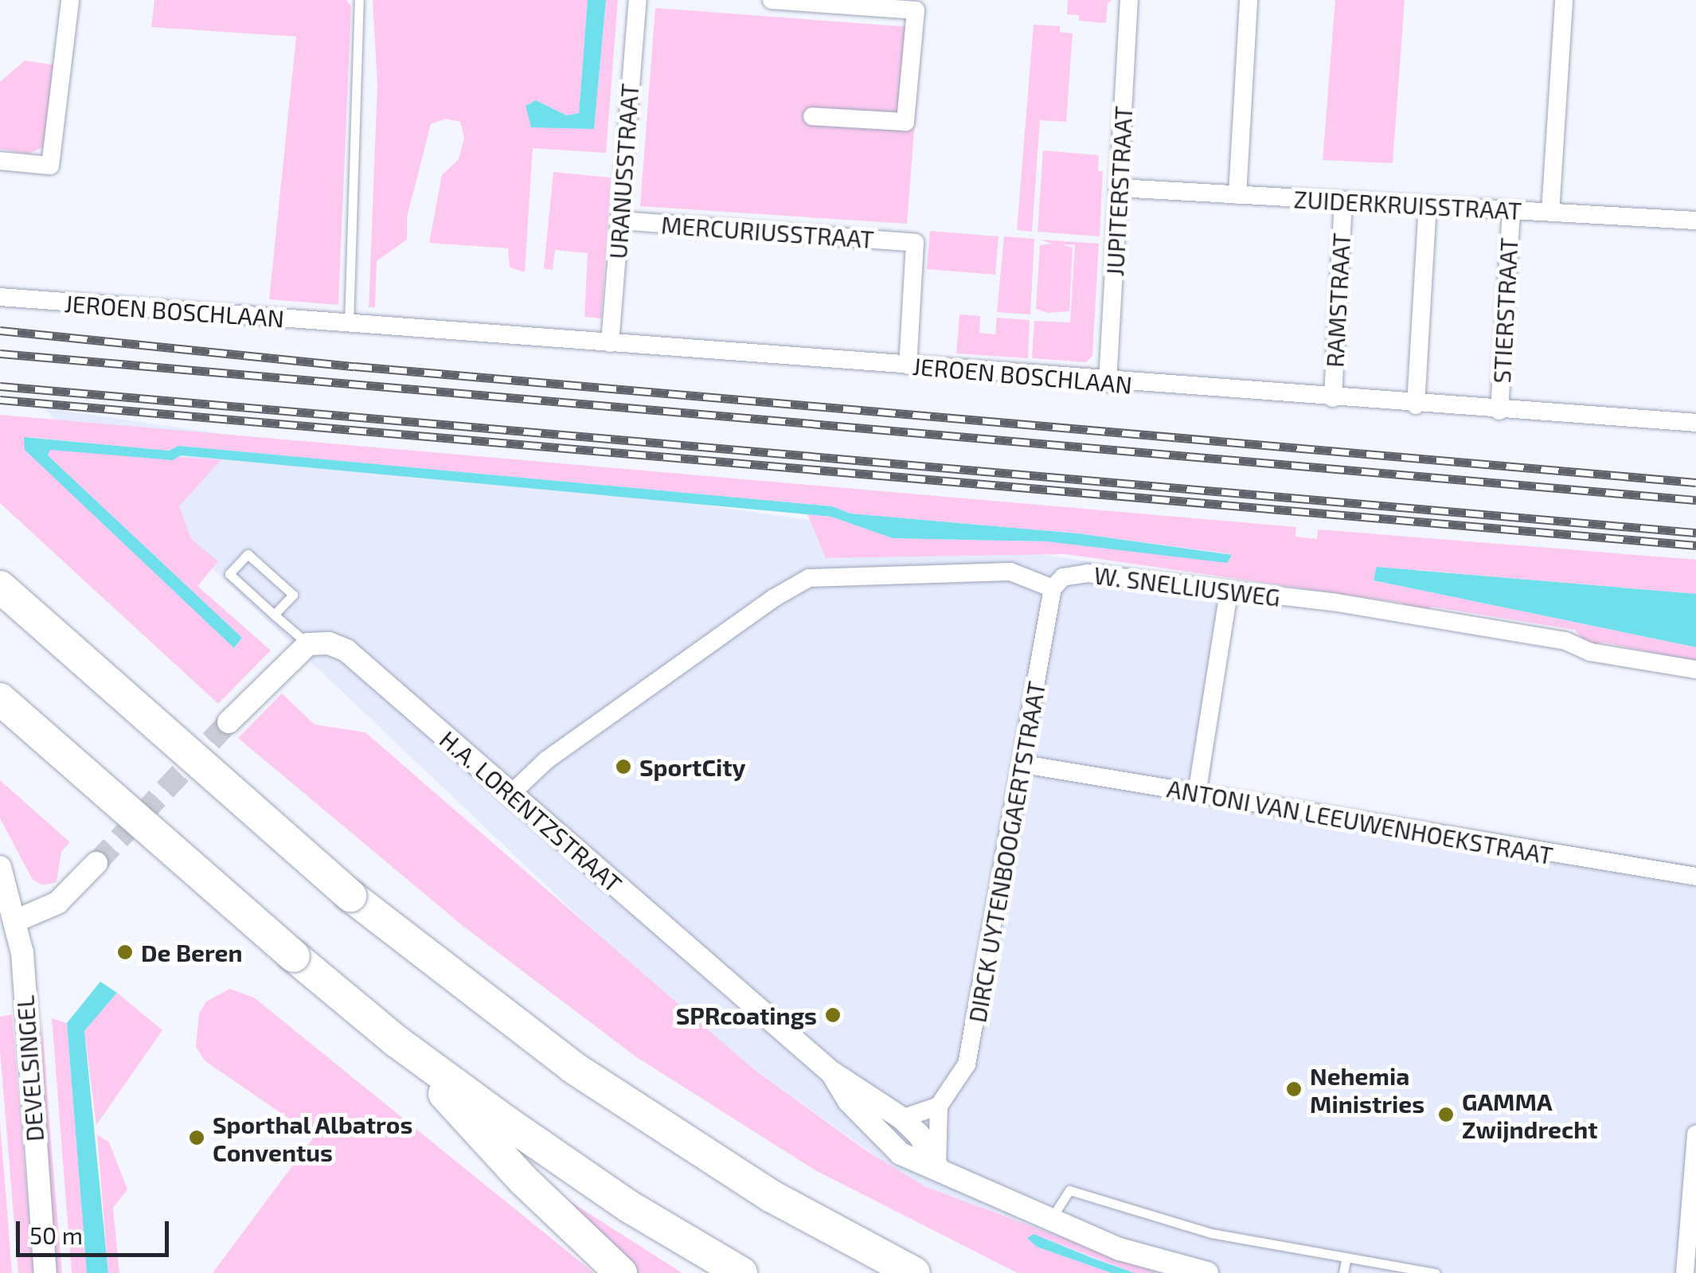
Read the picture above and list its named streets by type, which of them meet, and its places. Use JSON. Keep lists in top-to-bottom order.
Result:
{
  "streets": {
    "street": [
      "URANUSSTRAAT",
      "JUPITERSTRAAT",
      "ZUIDERKRUISSTRAAT",
      "MERCURIUSSTRAAT",
      "RAMSTRAAT",
      "JEROEN BOSCHLAAN",
      "STIERSTRAAT",
      "W. SNELLIUSWEG",
      "H.A. LORENTZSTRAAT",
      "ANTONI VAN LEEUWENHOEKSTRAAT",
      "DIRCK UYTENBOOGAERTSTRAAT",
      "DEVELSINGEL"
    ]
  },
  "crossings": [
    ["URANUSSTRAAT", "MERCURIUSSTRAAT"],
    ["URANUSSTRAAT", "JEROEN BOSCHLAAN"],
    ["JUPITERSTRAAT", "ZUIDERKRUISSTRAAT"],
    ["JUPITERSTRAAT", "JEROEN BOSCHLAAN"],
    ["ZUIDERKRUISSTRAAT", "RAMSTRAAT"],
    ["ZUIDERKRUISSTRAAT", "STIERSTRAAT"],
    ["MERCURIUSSTRAAT", "JEROEN BOSCHLAAN"],
    ["RAMSTRAAT", "JEROEN BOSCHLAAN"],
    ["JEROEN BOSCHLAAN", "STIERSTRAAT"],
    ["W. SNELLIUSWEG", "DIRCK UYTENBOOGAERTSTRAAT"],
    ["ANTONI VAN LEEUWENHOEKSTRAAT", "DIRCK UYTENBOOGAERTSTRAAT"]
  ],
  "places": [
    "SportCity",
    "De Beren",
    "SPRcoatings",
    "Nehemia Ministries",
    "GAMMA Zwijndrecht",
    "Sporthal Albatros Conventus"
  ],
  "scale_bar": "50 m"
}
